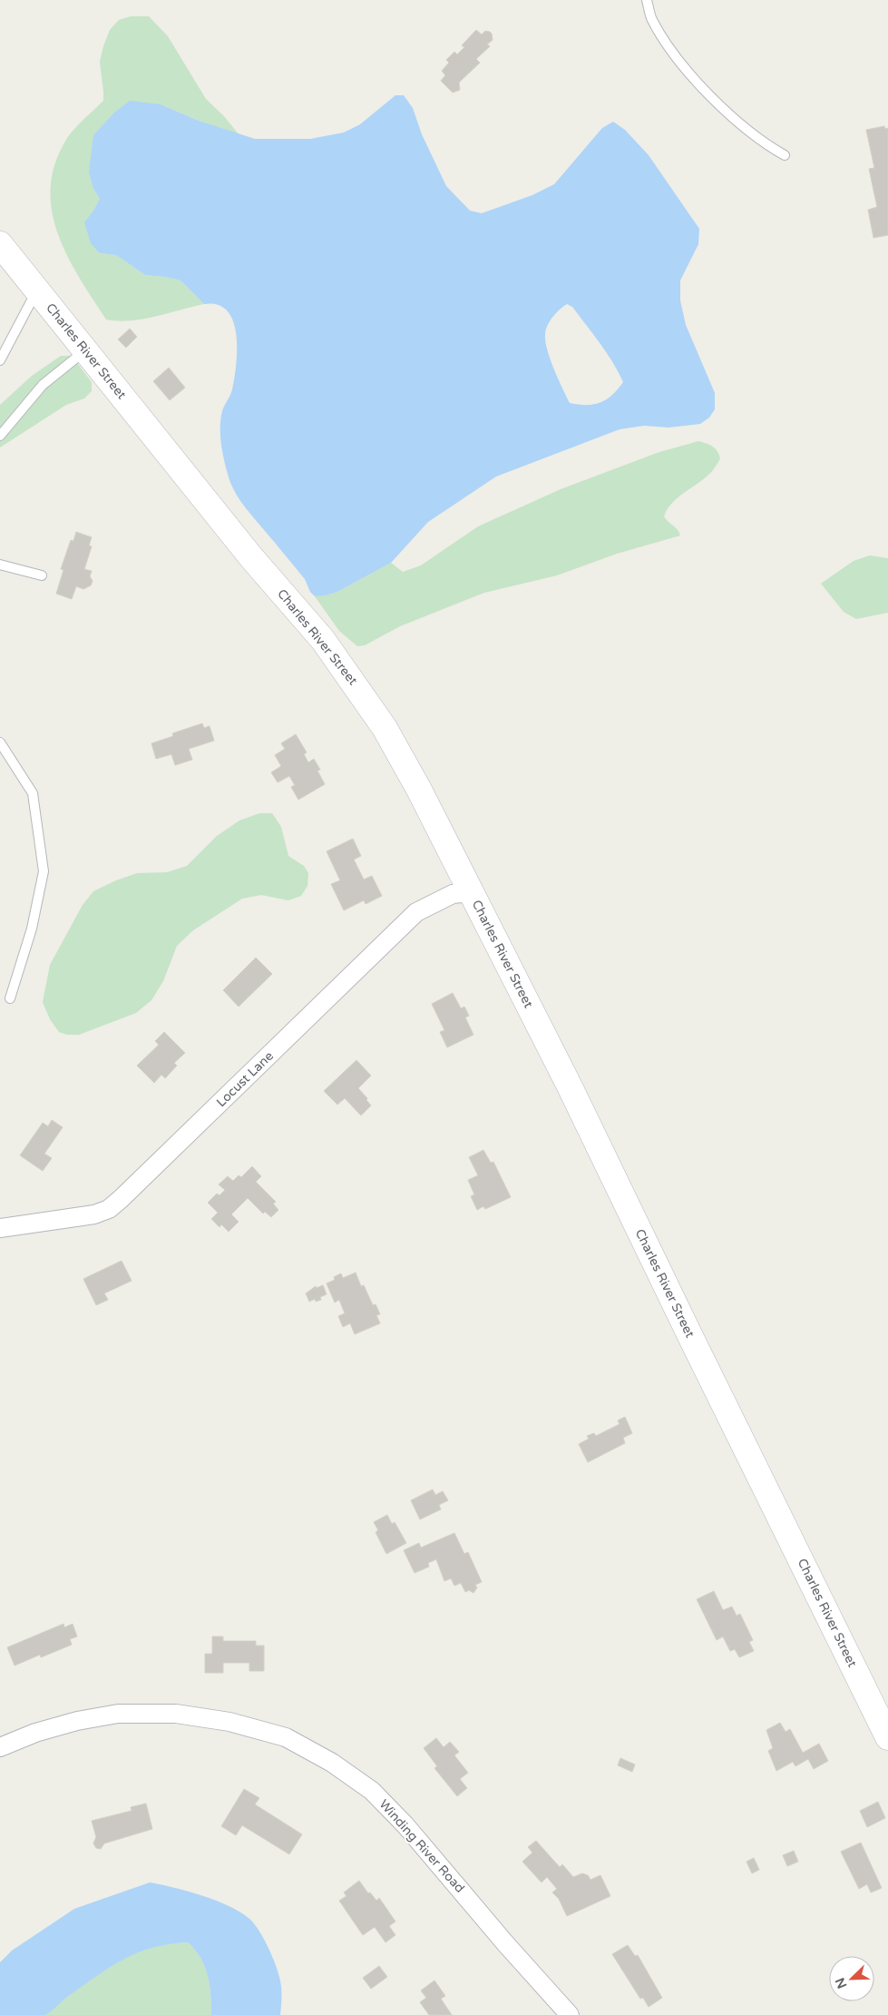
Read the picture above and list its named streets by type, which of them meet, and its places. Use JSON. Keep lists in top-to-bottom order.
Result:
{
  "streets": {
    "street": ["Charles River Street", "Locust Lane", "Winding River Road"]
  },
  "crossings": [
    ["Charles River Street", "Locust Lane"]
  ],
  "north": "bottom left"
}
